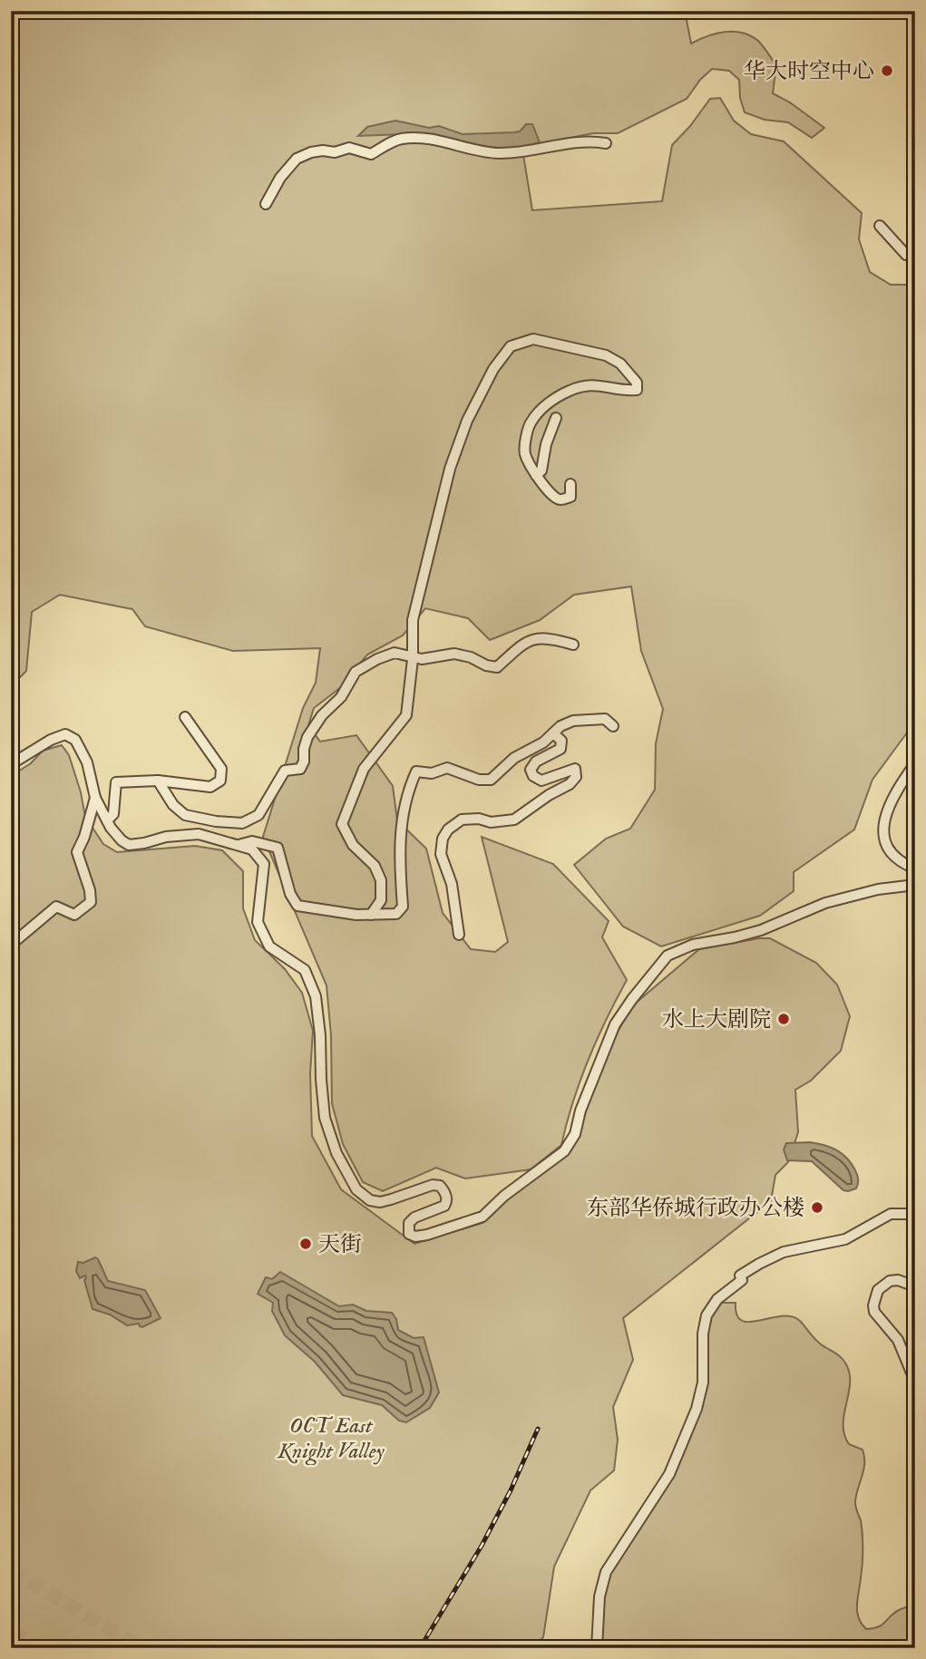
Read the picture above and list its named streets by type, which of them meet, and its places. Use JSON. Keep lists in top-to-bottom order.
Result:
{
  "parks": ["OCT East Knight Valley"],
  "places": [
    "华大时空中心",
    "水上大剧院",
    "东部华侨城行政办公楼",
    "天街"
  ]
}
